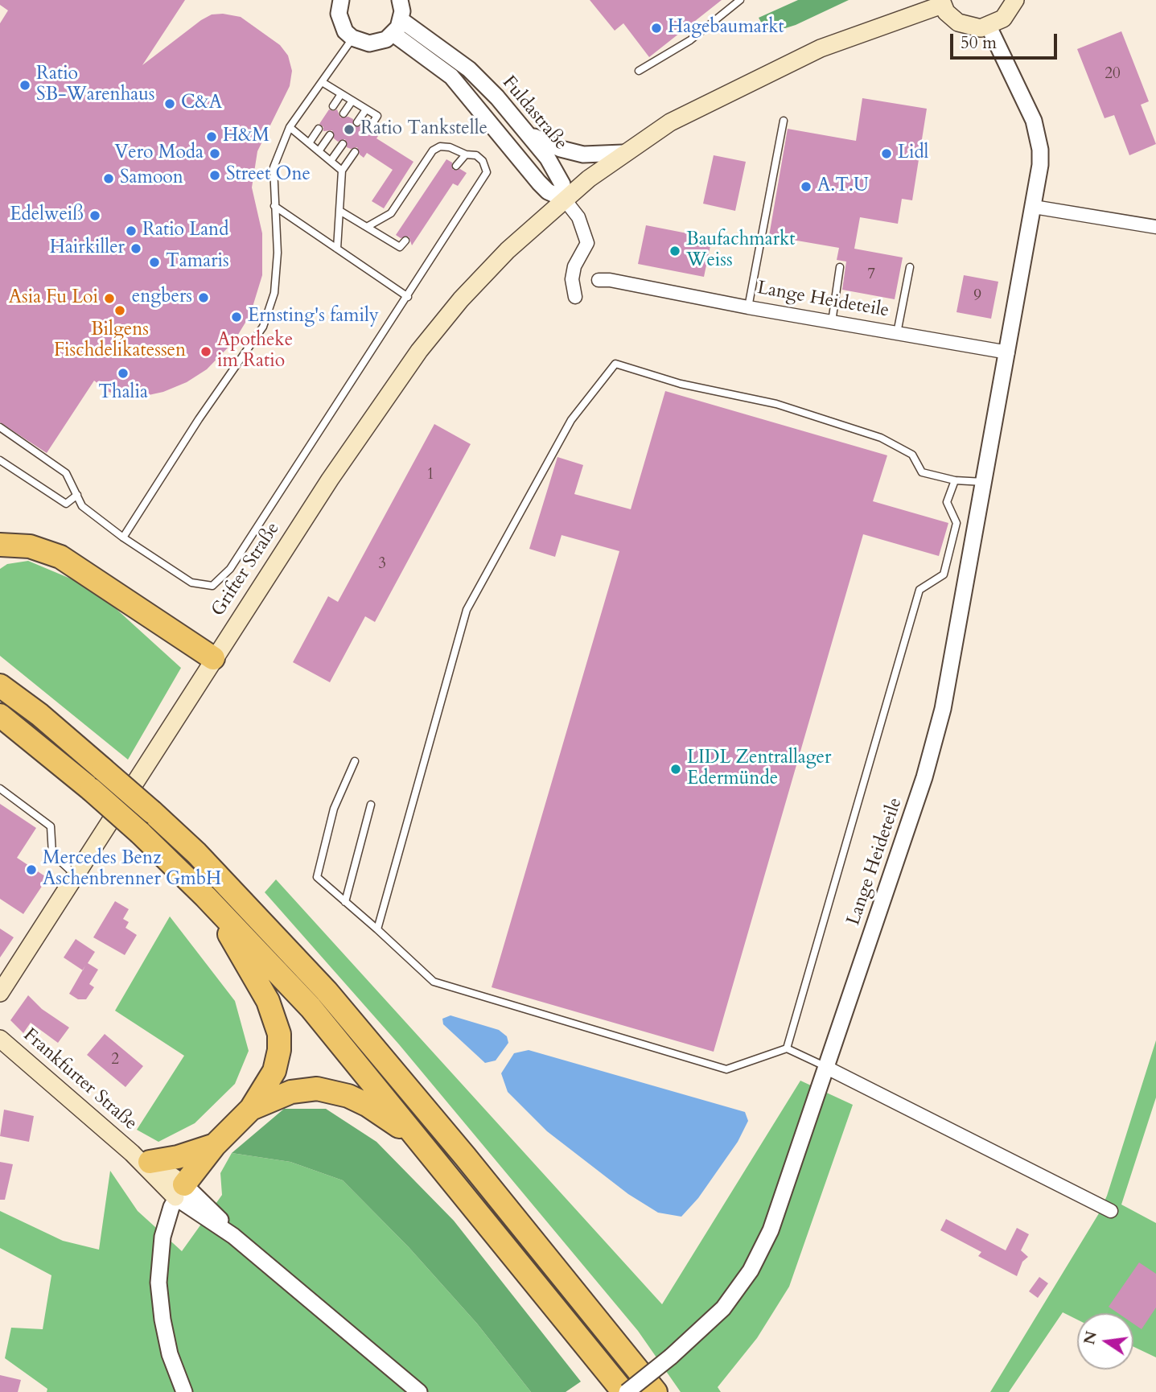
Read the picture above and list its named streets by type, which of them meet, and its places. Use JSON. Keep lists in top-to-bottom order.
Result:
{
  "streets": {
    "main road": ["Grifter Straße", "Frankfurter Straße"],
    "street": ["Fuldastraße", "Lange Heideteile"]
  },
  "crossings": [
    ["Fuldastraße", "Grifter Straße"]
  ],
  "places": [
    "Hagebaumarkt",
    "Ratio SB-Warenhaus",
    "C&A",
    "Ratio Tankstelle",
    "H&M",
    "Vero Moda",
    "Lidl",
    "Street One",
    "Samoon",
    "A.T.U",
    "Edelweiß",
    "Ratio Land",
    "Hairkiller",
    "Baufachmarkt Weiss",
    "Tamaris",
    "engbers",
    "Asia Fu Loi",
    "Bilgens Fischdelikatessen",
    "Ernsting's family",
    "Apotheke im Ratio",
    "Thalia",
    "LIDL Zentrallager Edermünde",
    "Mercedes Benz Aschenbrenner GmbH"
  ],
  "house_numbers": [
    "20",
    "7",
    "9",
    "1",
    "3",
    "2"
  ],
  "scale_bar": "50 m",
  "north": "left"
}
